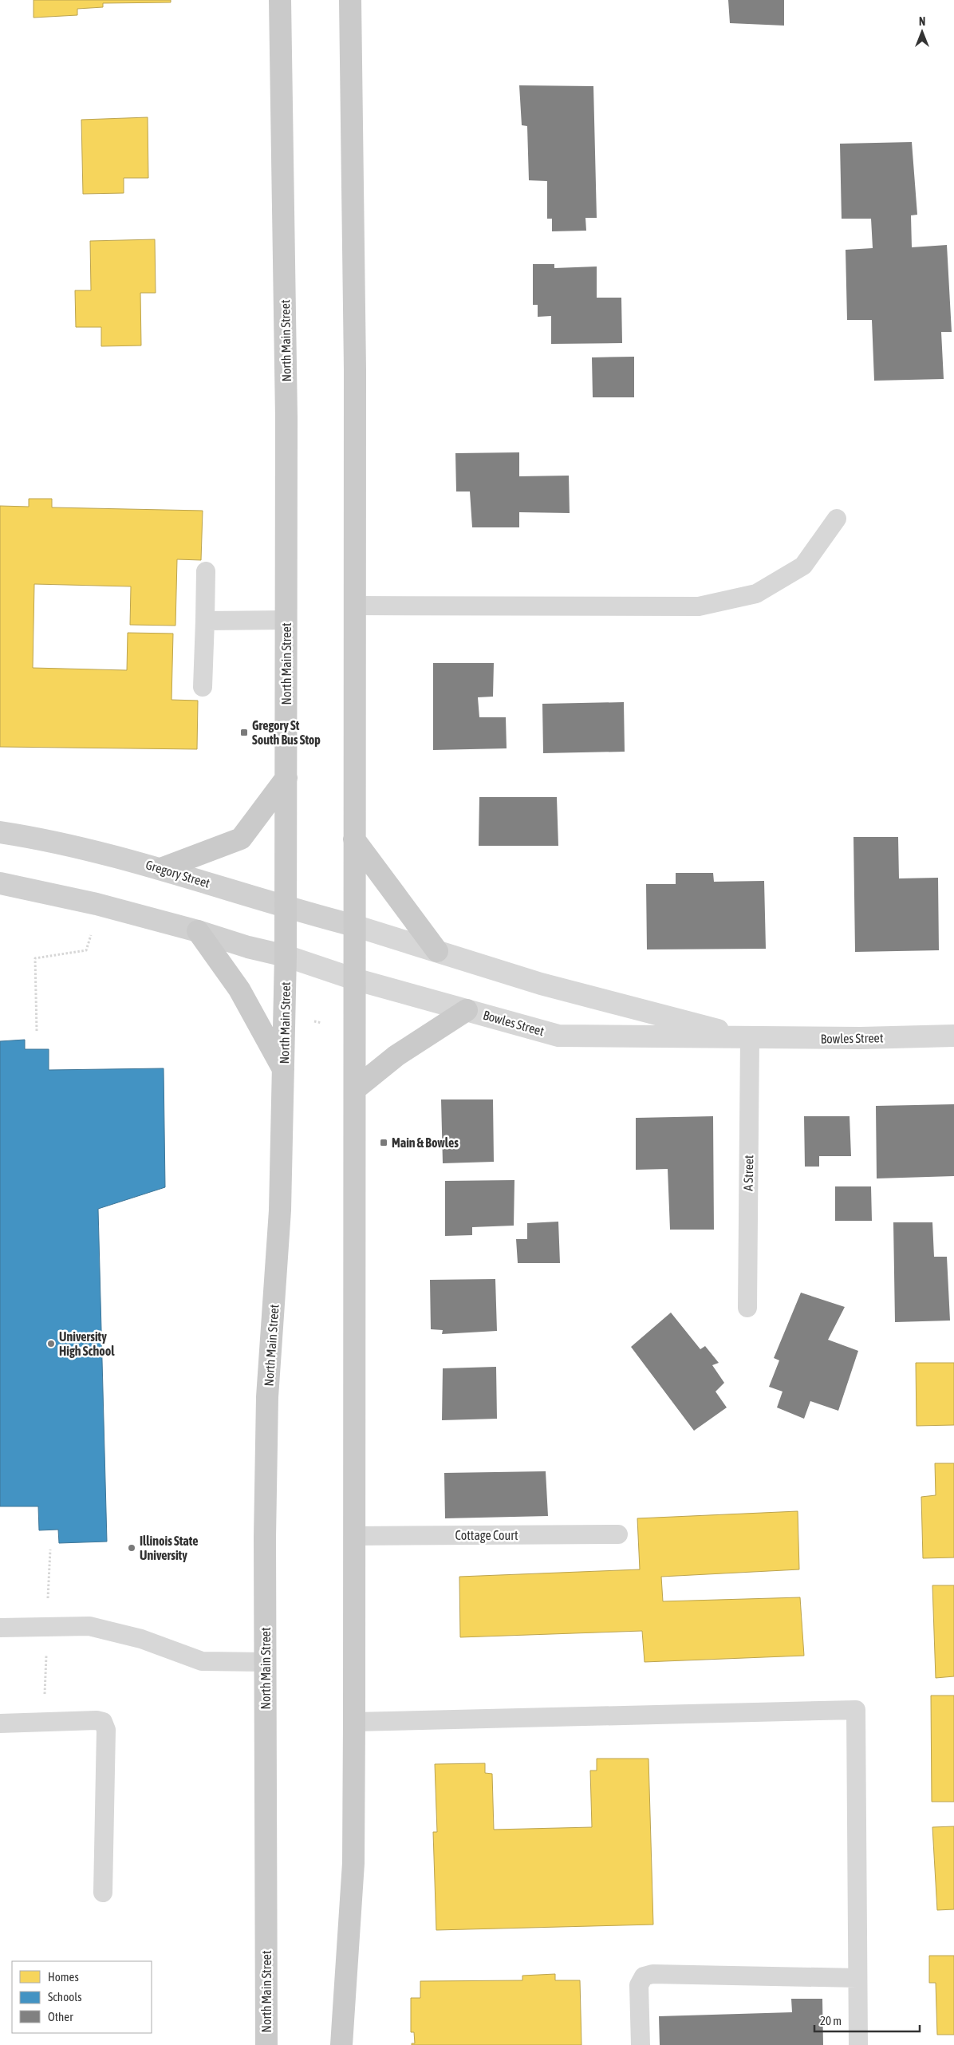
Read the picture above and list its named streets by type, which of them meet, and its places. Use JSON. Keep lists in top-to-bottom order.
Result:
{
  "streets": {
    "main road": ["North Main Street", "Gregory Street"],
    "street": ["Bowles Street"],
    "lane": ["A Street", "Cottage Court"]
  },
  "crossings": [
    ["North Main Street", "Gregory Street"],
    ["North Main Street", "Bowles Street"],
    ["Gregory Street", "Bowles Street"],
    ["Bowles Street", "A Street"]
  ],
  "places": {
    "transit": ["Gregory St South Bus Stop", "Main & Bowles"],
    "other": ["University High School", "Illinois State University"]
  },
  "legend": ["Homes", "Schools", "Other"],
  "scale_bar": "20 m",
  "north": "top"
}
